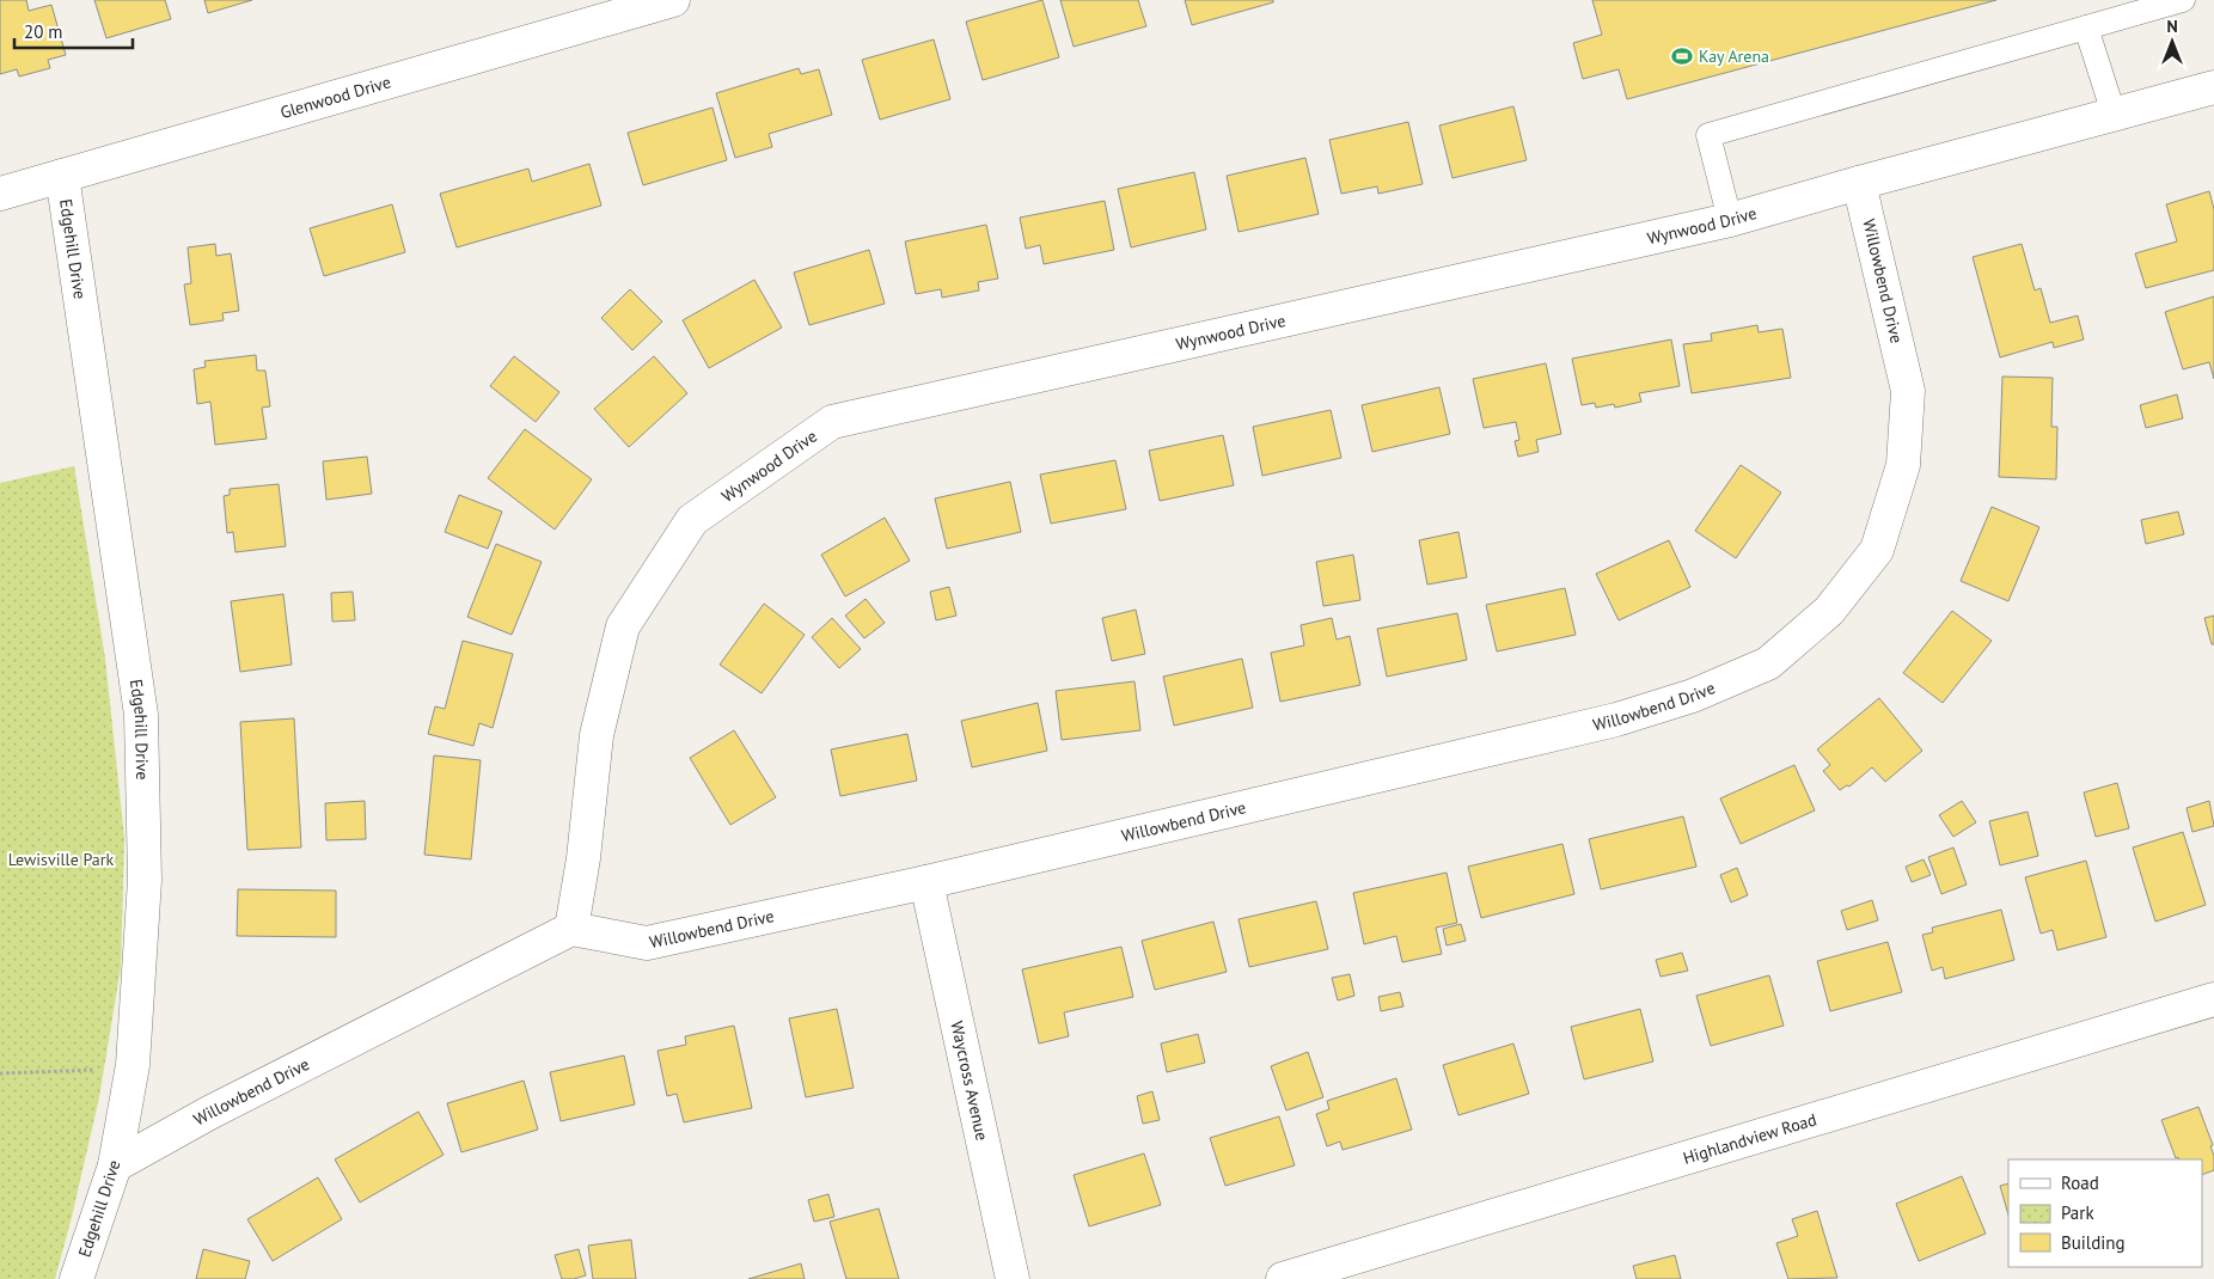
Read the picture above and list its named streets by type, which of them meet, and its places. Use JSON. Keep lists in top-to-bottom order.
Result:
{
  "streets": {
    "street": [
      "Glenwood Drive",
      "Wynwood Drive",
      "Edgehill Drive",
      "Willowbend Drive",
      "Waycross Avenue",
      "Highlandview Road"
    ]
  },
  "crossings": [
    ["Glenwood Drive", "Edgehill Drive"],
    ["Wynwood Drive", "Willowbend Drive"],
    ["Edgehill Drive", "Willowbend Drive"],
    ["Willowbend Drive", "Waycross Avenue"]
  ],
  "parks": ["Lewisville Park"],
  "places": {
    "sports": ["Kay Arena"]
  },
  "legend": ["Road", "Park", "Building"],
  "scale_bar": "20 m",
  "north": "top"
}
